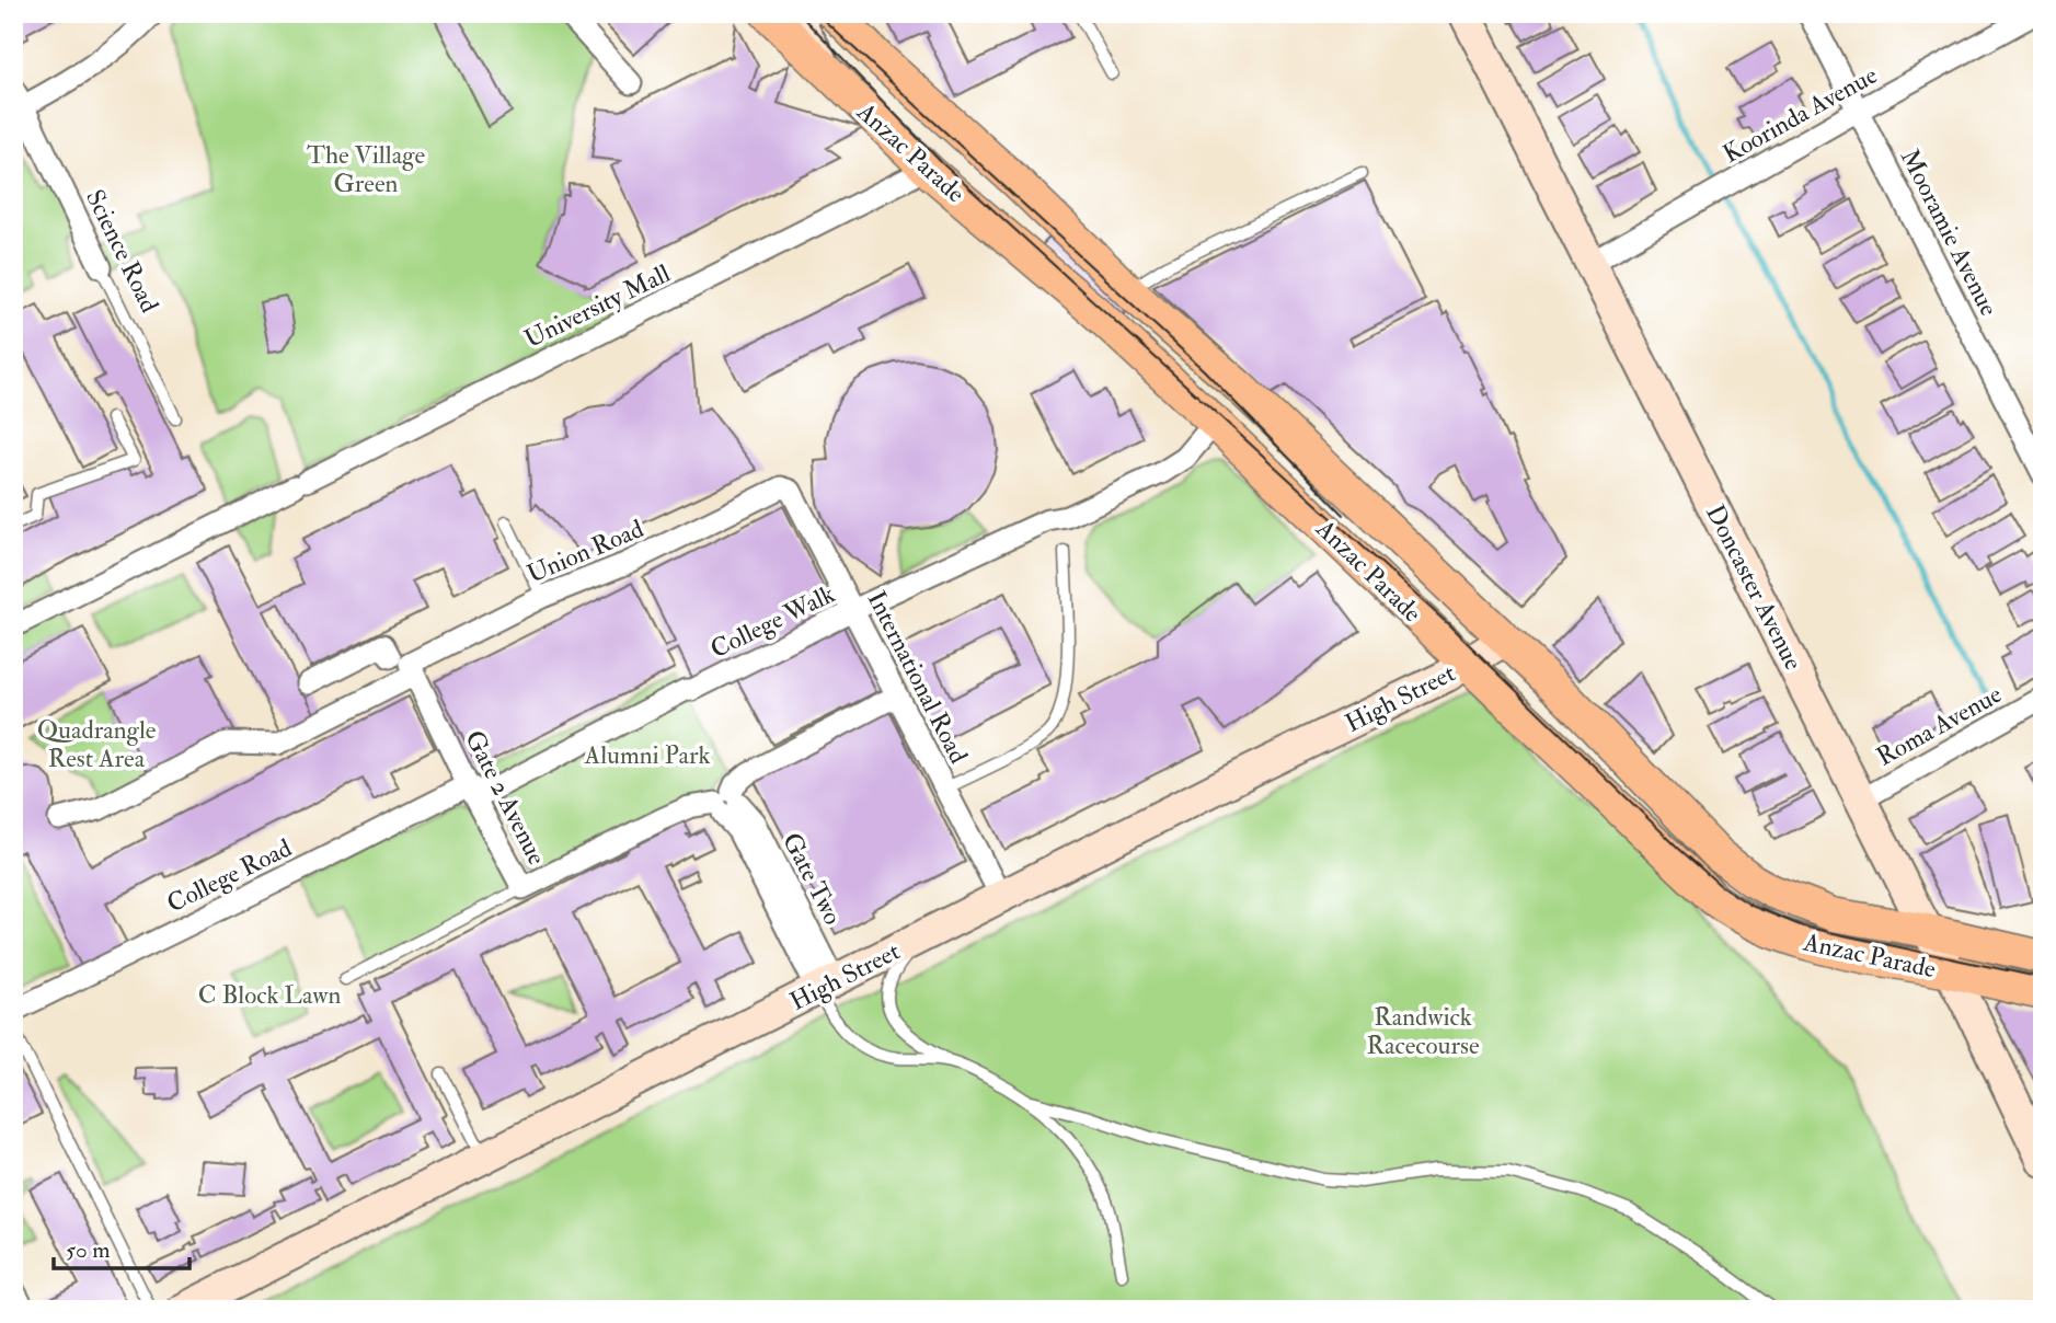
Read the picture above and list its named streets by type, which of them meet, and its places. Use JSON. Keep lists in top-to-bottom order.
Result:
{
  "streets": {
    "main road": ["Anzac Parade"],
    "street": [
      "Koorinda Avenue",
      "Mooramie Avenue",
      "Science Road",
      "University Mall",
      "Union Road",
      "Doncaster Avenue",
      "College Walk",
      "International Road",
      "High Street",
      "Roma Avenue",
      "Gate 2 Avenue",
      "College Road"
    ]
  },
  "crossings": [
    ["Koorinda Avenue", "Mooramie Avenue"],
    ["Koorinda Avenue", "Doncaster Avenue"],
    ["Anzac Parade", "Doncaster Avenue"],
    ["Anzac Parade", "College Walk"],
    ["Anzac Parade", "High Street"],
    ["Union Road", "International Road"],
    ["Union Road", "Gate 2 Avenue"],
    ["Doncaster Avenue", "Roma Avenue"],
    ["College Walk", "International Road"],
    ["College Walk", "Gate 2 Avenue"],
    ["College Walk", "College Road"],
    ["International Road", "High Street"],
    ["Gate 2 Avenue", "College Road"]
  ],
  "parks": [
    "The Village Green",
    "Quadrangle Rest Area",
    "Alumni Park",
    "C Block Lawn",
    "Randwick Racecourse"
  ],
  "scale_bar": "50 m"
}
